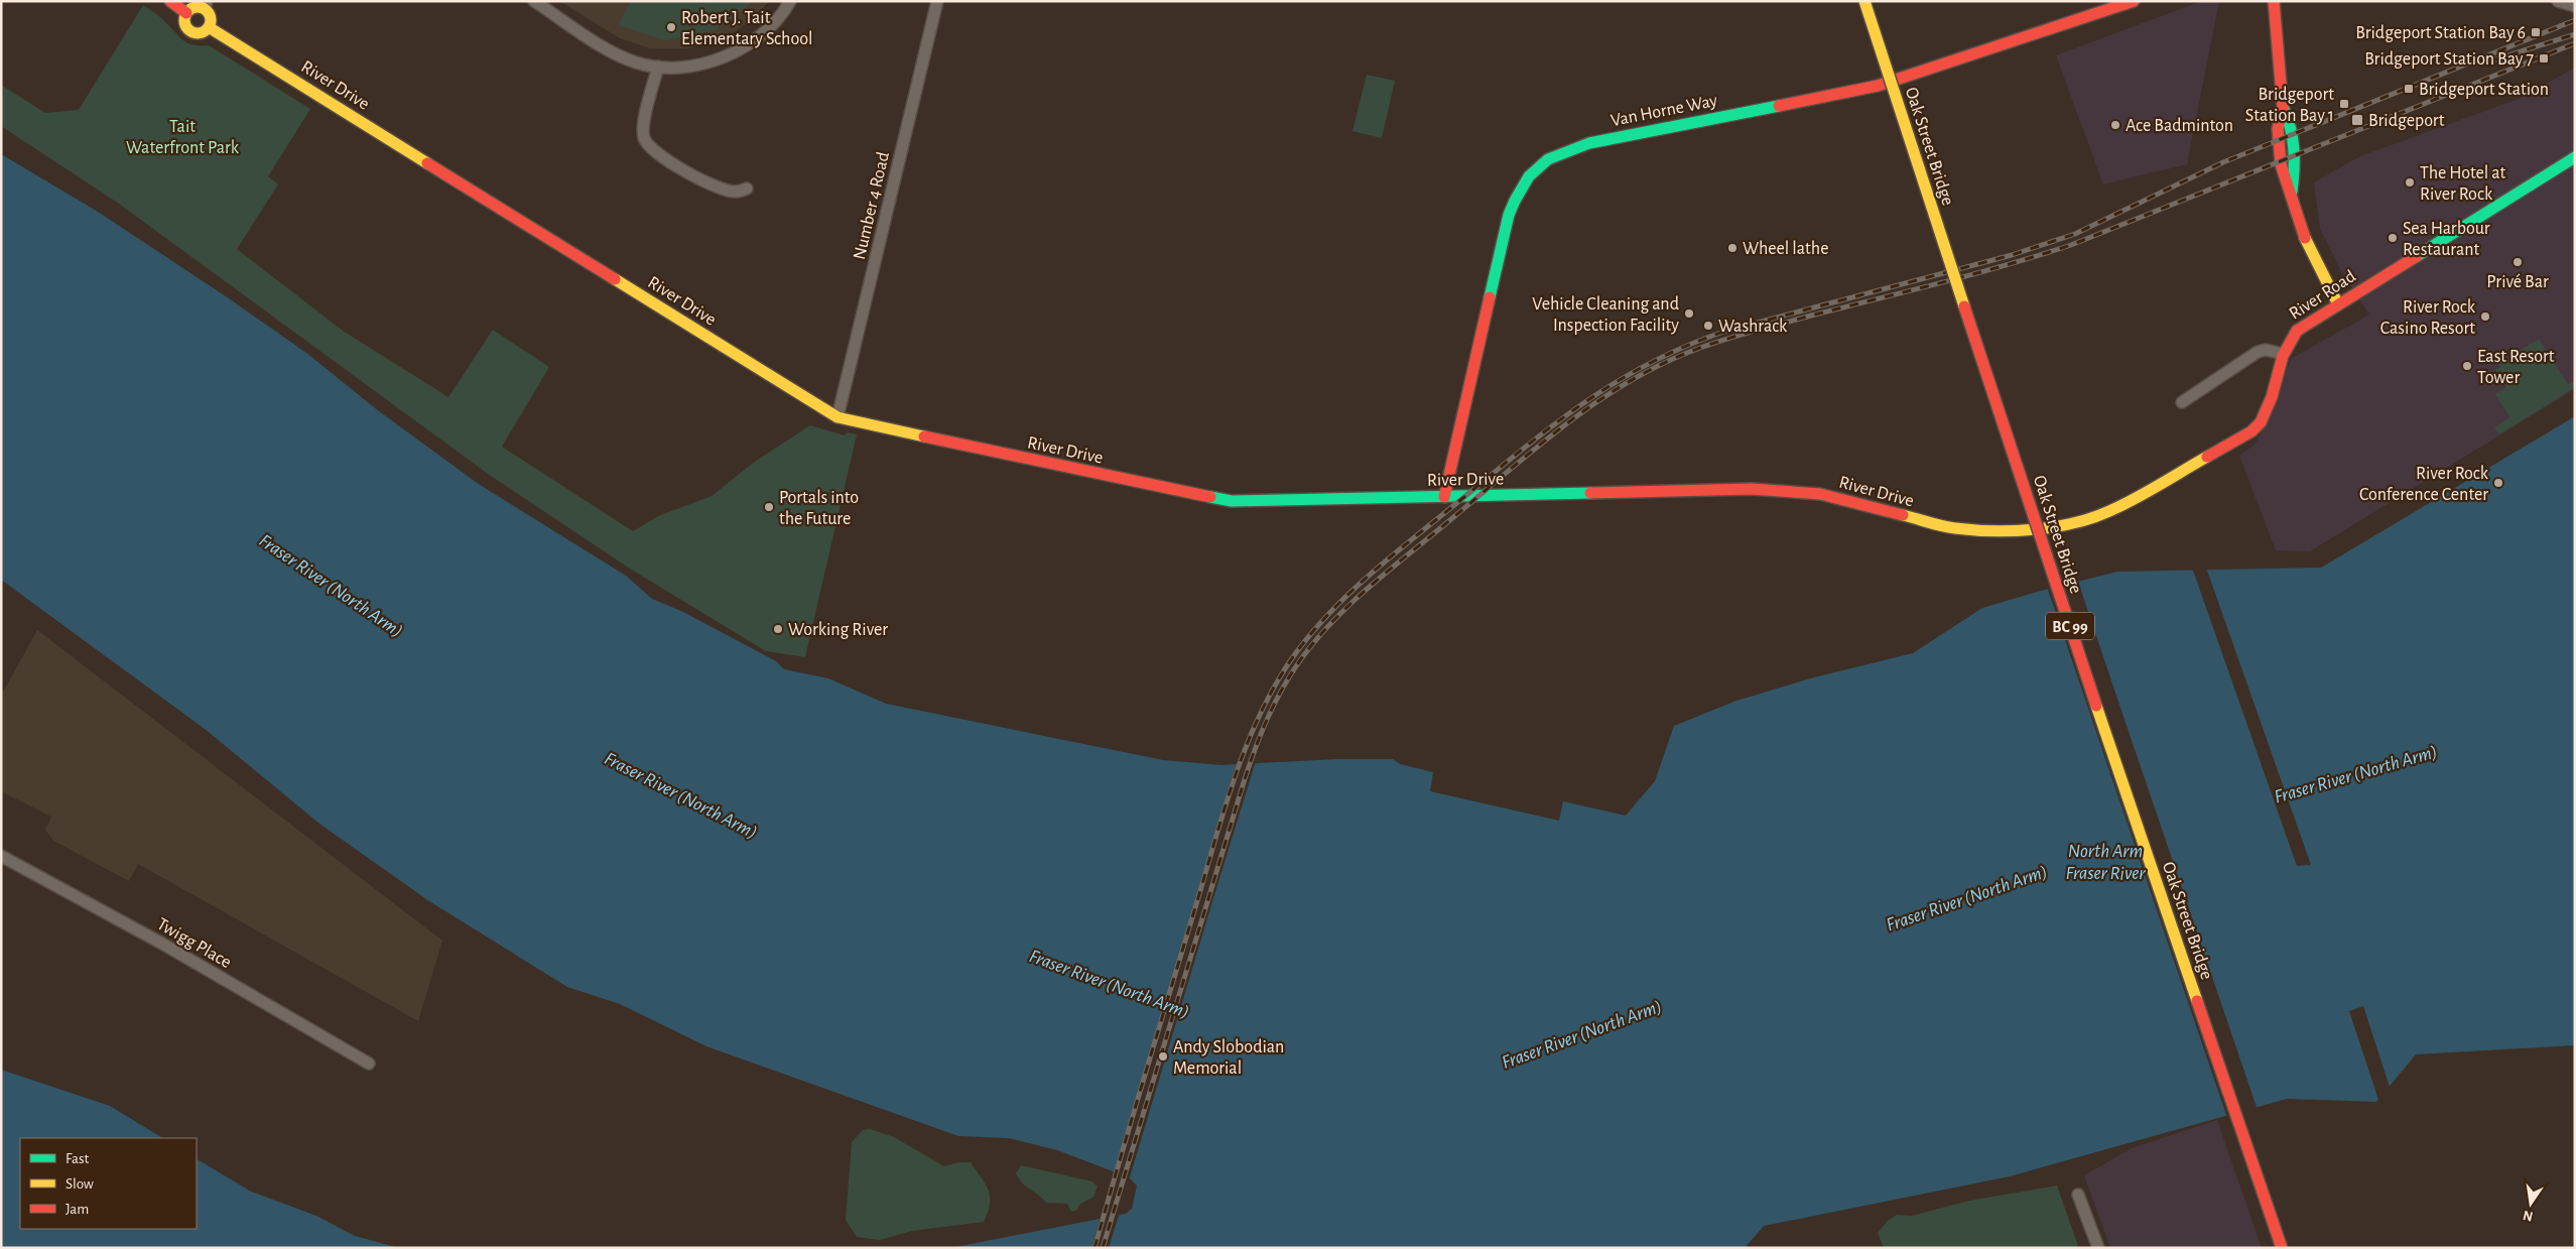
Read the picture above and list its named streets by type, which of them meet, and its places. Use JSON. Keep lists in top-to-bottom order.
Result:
{
  "streets": {
    "main road": [
      "River Drive",
      "Van Horne Way",
      "Oak Street Bridge",
      "River Road",
      "BC 99"
    ],
    "street": ["Number 4 Road", "Twigg Place"]
  },
  "crossings": [
    ["River Drive", "Van Horne Way"],
    ["River Drive", "Number 4 Road"],
    ["River Drive", "River Road"]
  ],
  "water": ["Fraser River (North Arm)", "North Arm Fraser River"],
  "parks": ["Tait Waterfront Park"],
  "places": {
    "other": [
      "Robert J. Tait Elementary School",
      "Ace Badminton",
      "The Hotel at River Rock",
      "Sea Harbour Restaurant",
      "Wheel lathe",
      "Privé Bar",
      "Vehicle Cleaning and Inspection Facility",
      "River Rock Casino Resort",
      "Washrack",
      "East Resort Tower",
      "River Rock Conference Center",
      "Portals into the Future",
      "Working River",
      "Andy Slobodian Memorial"
    ],
    "transit": [
      "Bridgeport Station Bay 6",
      "Bridgeport Station Bay 7",
      "Bridgeport Station",
      "Bridgeport Station Bay 1",
      "Bridgeport"
    ]
  },
  "legend": ["Fast", "Slow", "Jam"],
  "north": "bottom"
}
